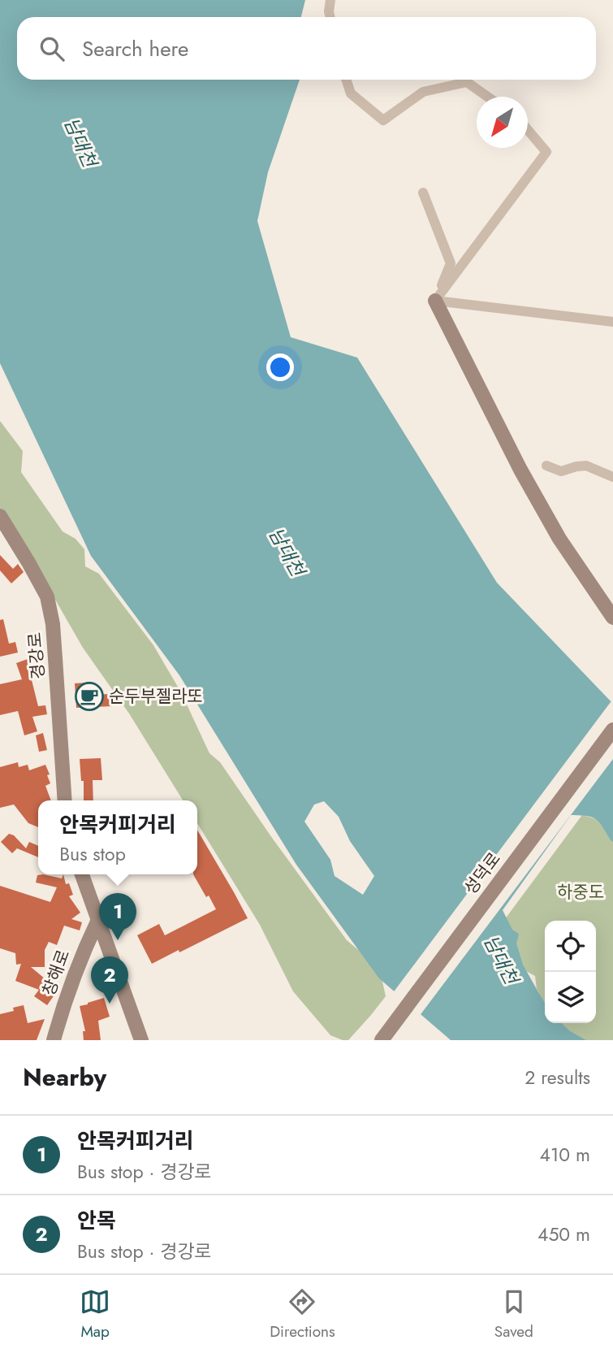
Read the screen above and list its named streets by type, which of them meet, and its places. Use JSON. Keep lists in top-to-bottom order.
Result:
{
  "streets": {
    "street": ["경강로", "성덕로", "창해로"]
  },
  "water": ["남대천"],
  "parks": ["하중도"],
  "places": {
    "cafe": ["순두부젤라또"]
  },
  "north": "bottom left",
  "page": {
    "search": "Search here",
    "popup": ["안목커피거리", "Bus stop"],
    "pins": ["1", "2"],
    "heading": ["Nearby", "2 results"],
    "list": [
      {
        "mark": "1",
        "name": "안목커피거리",
        "note": "Bus stop · 경강로",
        "value": "410 m"
      },
      {
        "mark": "2",
        "name": "안목",
        "note": "Bus stop · 경강로",
        "value": "450 m"
      }
    ],
    "nav": ["Map", "Directions", "Saved"]
  }
}
